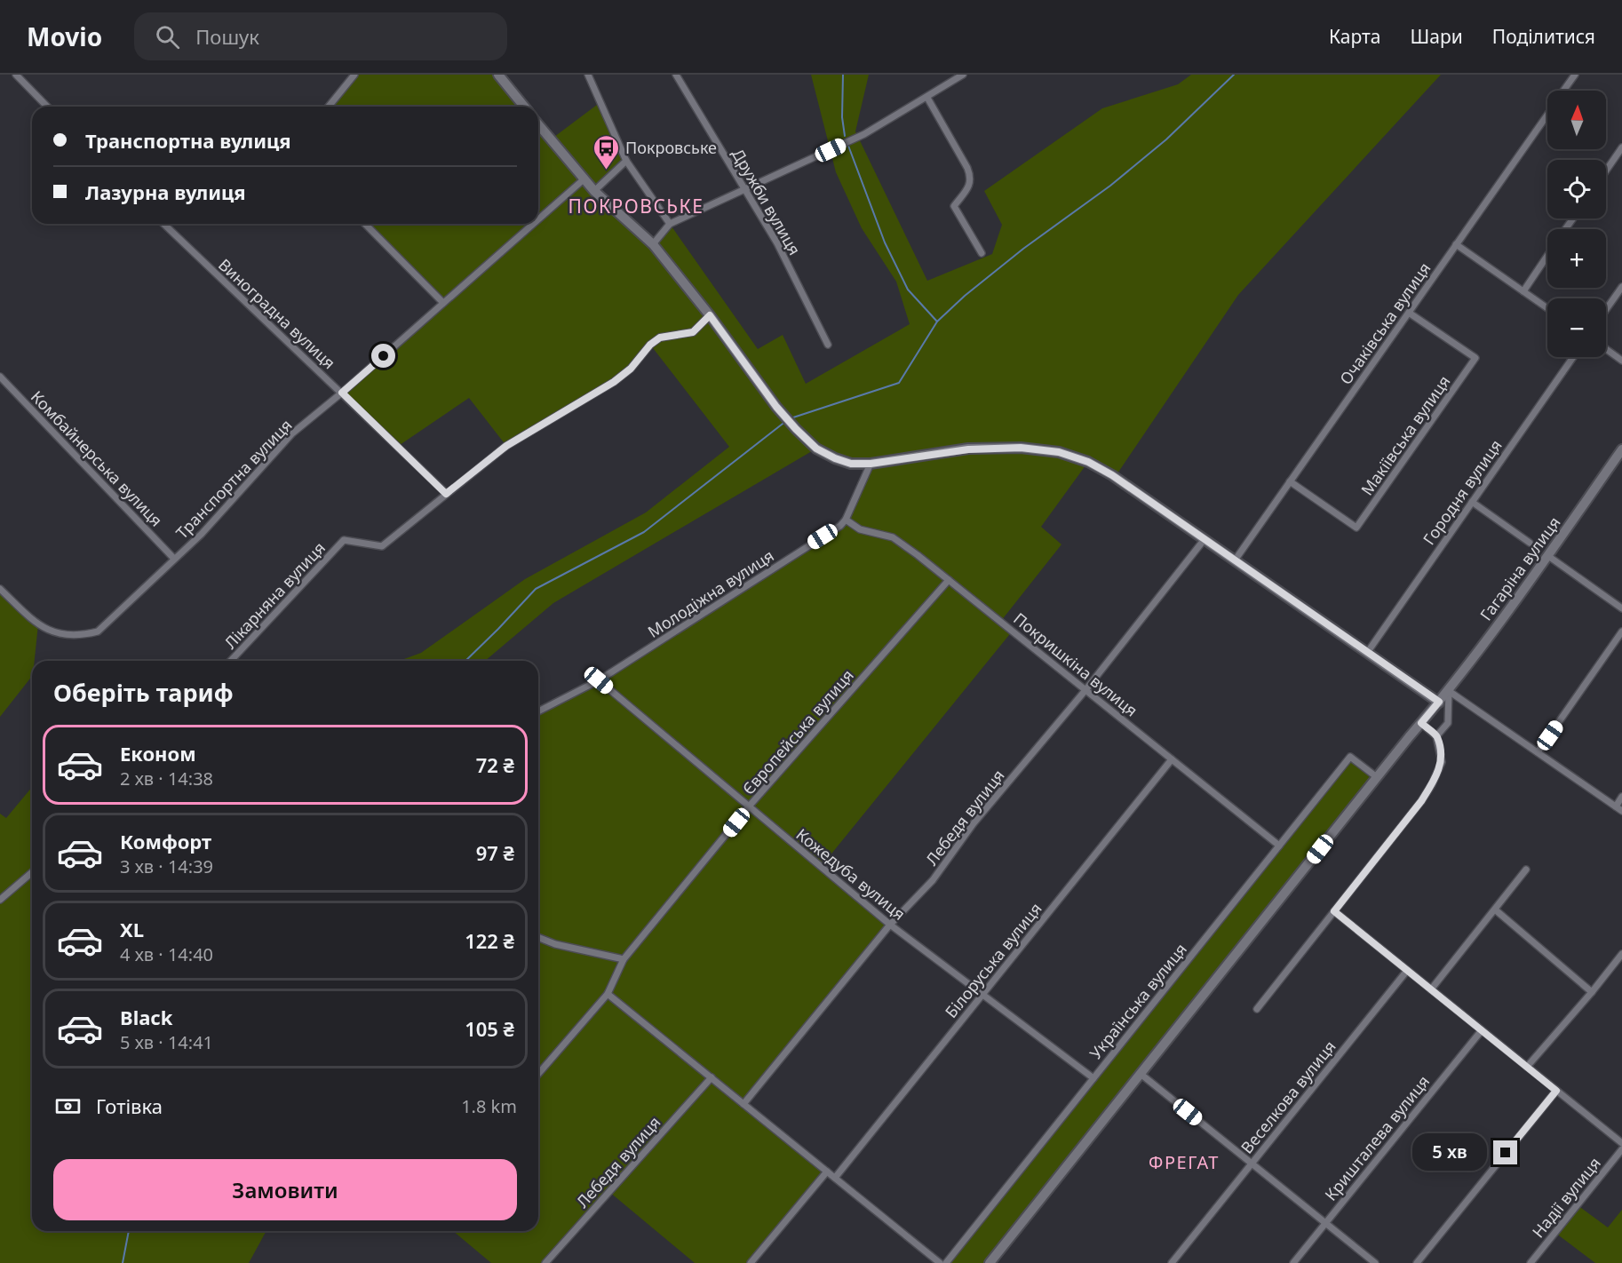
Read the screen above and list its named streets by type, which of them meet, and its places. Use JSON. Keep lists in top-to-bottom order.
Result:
{
  "streets": {
    "street": [
      "Дружби вулиця",
      "Виноградна вулиця",
      "Очаківська вулиця",
      "Макіївська вулиця",
      "Комбайнерська вулиця",
      "Транспортна вулиця",
      "Городня вулиця",
      "Гагаріна вулиця",
      "Молодіжна вулиця",
      "Лікарняна вулиця",
      "Покришкіна вулиця",
      "Європейська вулиця",
      "Лебедя вулиця",
      "Кожедуба вулиця",
      "Білоруська вулиця",
      "Українська вулиця",
      "Веселкова вулиця",
      "Кришталева вулиця",
      "Надії вулиця"
    ]
  },
  "crossings": [
    ["Виноградна вулиця", "Транспортна вулиця"],
    ["Виноградна вулиця", "Лікарняна вулиця"],
    ["Очаківська вулиця", "Макіївська вулиця"],
    ["Комбайнерська вулиця", "Транспортна вулиця"],
    ["Гагаріна вулиця", "Українська вулиця"],
    ["Молодіжна вулиця", "Покришкіна вулиця"],
    ["Молодіжна вулиця", "Кожедуба вулиця"],
    ["Покришкіна вулиця", "Європейська вулиця"],
    ["Покришкіна вулиця", "Лебедя вулиця"],
    ["Покришкіна вулиця", "Білоруська вулиця"],
    ["Покришкіна вулиця", "Українська вулиця"],
    ["Європейська вулиця", "Кожедуба вулиця"],
    ["Лебедя вулиця", "Кожедуба вулиця"],
    ["Кожедуба вулиця", "Білоруська вулиця"],
    ["Кожедуба вулиця", "Українська вулиця"]
  ],
  "districts": ["ПОКРОВСЬКЕ", "ФРЕГАТ"],
  "places": {
    "bus stop": ["Покровське"]
  },
  "north": "top",
  "page": {
    "header": "Movio",
    "search": "Пошук",
    "nav": ["Карта", "Шари", "Поділитися"],
    "map_buttons": ["+", "−"],
    "banner": ["Транспортна вулиця", "Лазурна вулиця"],
    "heading": "Оберіть тариф",
    "list": [
      {
        "name": "Економ",
        "note": "2 хв · 14:38",
        "value": "72 ₴"
      },
      {
        "name": "Комфорт",
        "note": "3 хв · 14:39",
        "value": "97 ₴"
      },
      {
        "name": "XL",
        "note": "4 хв · 14:40",
        "value": "122 ₴"
      },
      {
        "name": "Black",
        "note": "5 хв · 14:41",
        "value": "105 ₴"
      }
    ],
    "pay": ["Готівка", "1.8 km"],
    "bubble": "5 хв",
    "buttons": "Замовити"
  }
}
